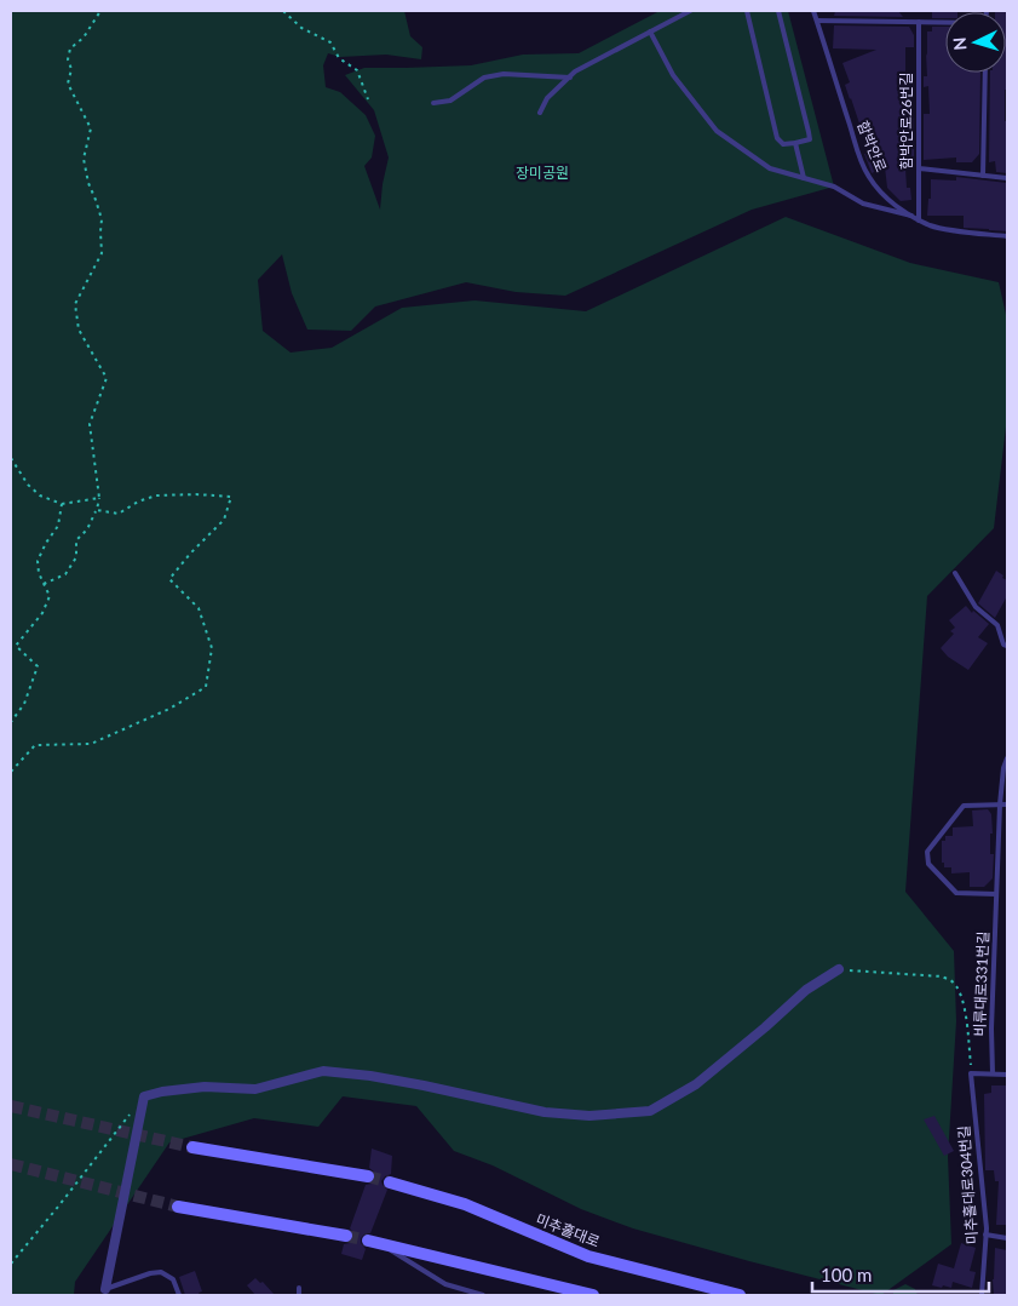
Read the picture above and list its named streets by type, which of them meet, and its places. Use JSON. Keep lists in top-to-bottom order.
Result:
{
  "streets": {
    "main road": ["미추홀대로"],
    "lane": [
      "함박안로26번길",
      "함박안로",
      "비류대로331번길",
      "미추홀대로304번길"
    ]
  },
  "crossings": [
    ["함박안로26번길", "함박안로"]
  ],
  "parks": ["장미공원"],
  "scale_bar": "100 m",
  "north": "left"
}
